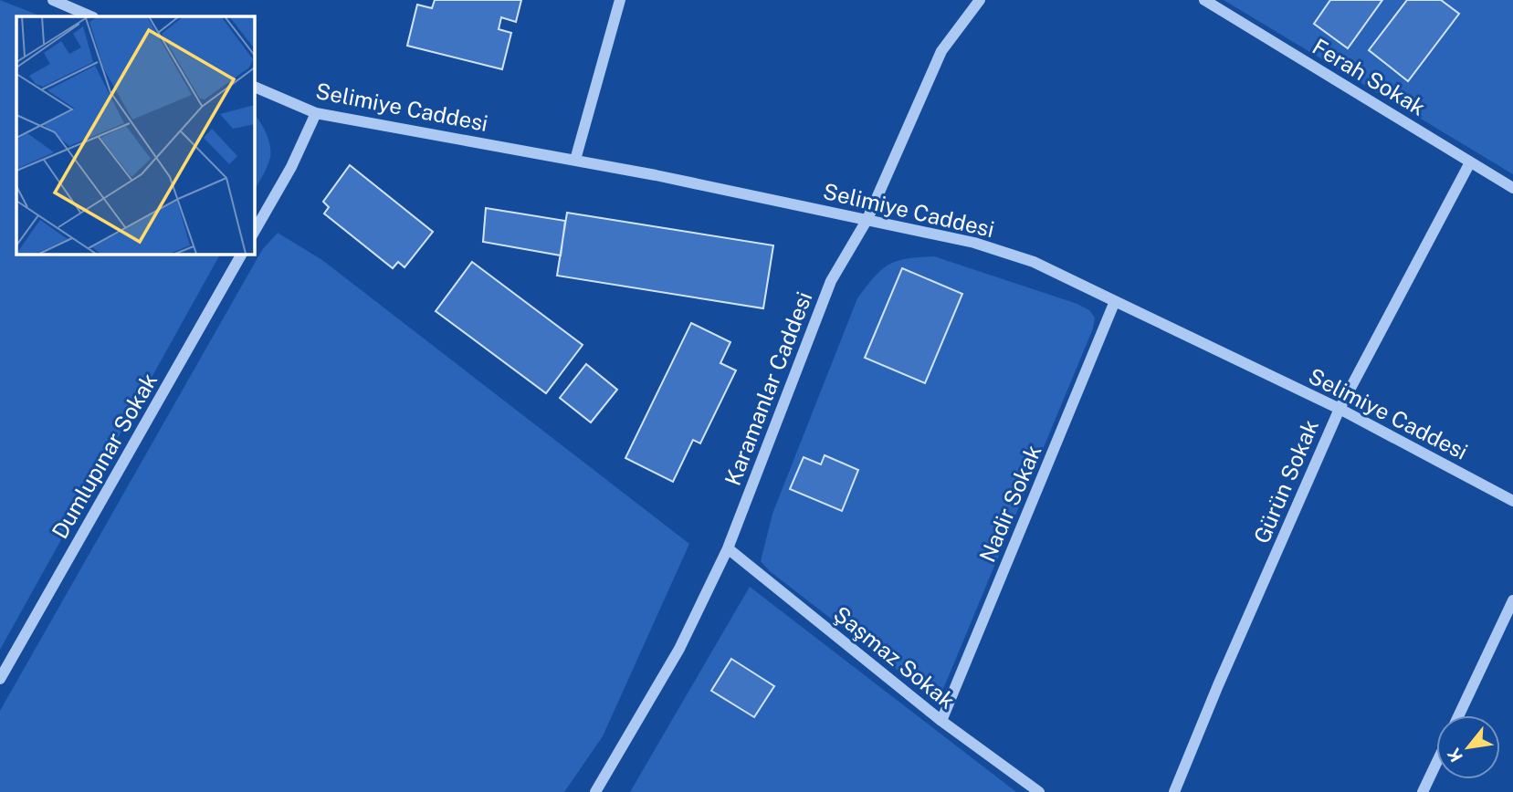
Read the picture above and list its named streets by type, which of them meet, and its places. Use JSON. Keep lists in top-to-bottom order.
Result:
{
  "streets": {
    "street": [
      "Ferah Sokak",
      "Selimiye Caddesi",
      "Karamanlar Caddesi",
      "Dumlupınar Sokak",
      "Gürün Sokak",
      "Nadir Sokak",
      "Şaşmaz Sokak"
    ]
  },
  "crossings": [
    ["Ferah Sokak", "Gürün Sokak"],
    ["Selimiye Caddesi", "Karamanlar Caddesi"],
    ["Selimiye Caddesi", "Gürün Sokak"],
    ["Selimiye Caddesi", "Nadir Sokak"],
    ["Karamanlar Caddesi", "Şaşmaz Sokak"],
    ["Nadir Sokak", "Şaşmaz Sokak"]
  ],
  "north": "bottom left"
}
